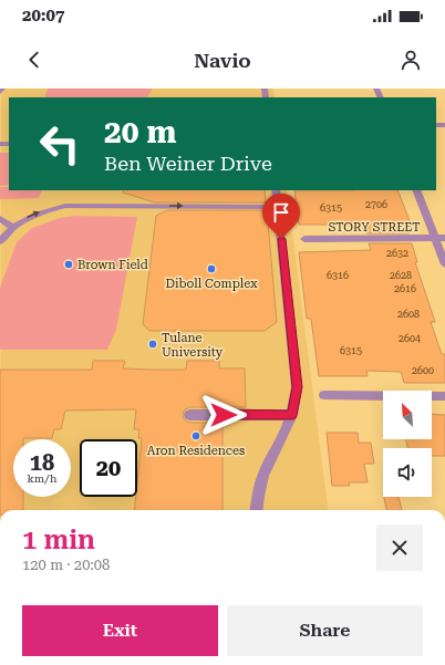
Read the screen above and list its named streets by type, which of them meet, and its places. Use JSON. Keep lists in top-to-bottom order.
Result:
{
  "streets": {
    "street": ["STORY STREET"]
  },
  "places": [
    "Brown Field",
    "Diboll Complex",
    "Tulane University",
    "Aron Residences"
  ],
  "house_numbers": [
    "2706",
    "6315",
    "2632",
    "6316",
    "2628",
    "2616",
    "2608",
    "2604",
    "6315",
    "2600"
  ],
  "north": "top left",
  "page": {
    "status": "20:07",
    "header": "Navio",
    "turn": ["20 m", "Ben Weiner Drive"],
    "speed": "18 km/h",
    "limit": "20",
    "heading": ["1 min", "120 m · 20:08"],
    "buttons": ["Exit", "Share"]
  }
}
